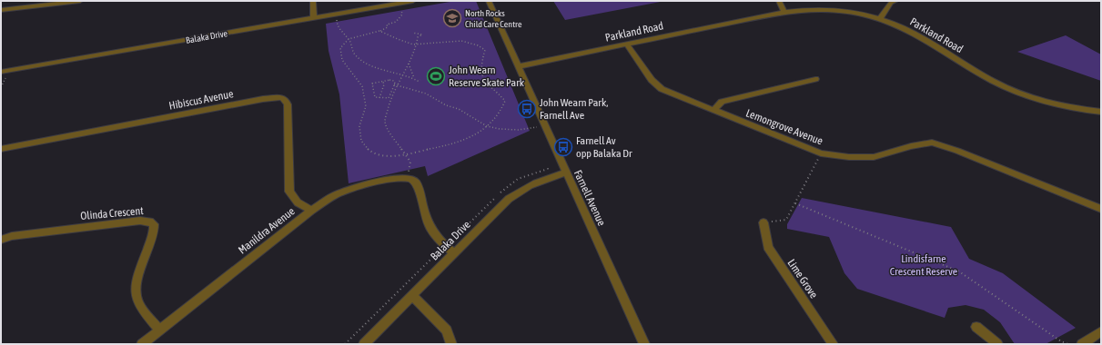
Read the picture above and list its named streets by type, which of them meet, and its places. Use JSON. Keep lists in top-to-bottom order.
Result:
{
  "streets": {
    "street": [
      "Parkland Road",
      "Balaka Drive",
      "Hibiscus Avenue",
      "Lemongrove Avenue",
      "Farnell Avenue",
      "Olinda Crescent",
      "Manildra Avenue",
      "Lime Grove"
    ]
  },
  "crossings": [
    ["Parkland Road", "Lemongrove Avenue"],
    ["Parkland Road", "Farnell Avenue"],
    ["Balaka Drive", "Farnell Avenue"],
    ["Hibiscus Avenue", "Manildra Avenue"],
    ["Olinda Crescent", "Manildra Avenue"]
  ],
  "parks": ["Lindisfarne Crescent Reserve"],
  "places": {
    "school or university": ["North Rocks Child Care Centre"],
    "sports": ["John Wearn Reserve Skate Park"],
    "bus stop": ["John Wearn Park, Farnell Ave", "Farnell Av opp Balaka Dr"]
  }
}
